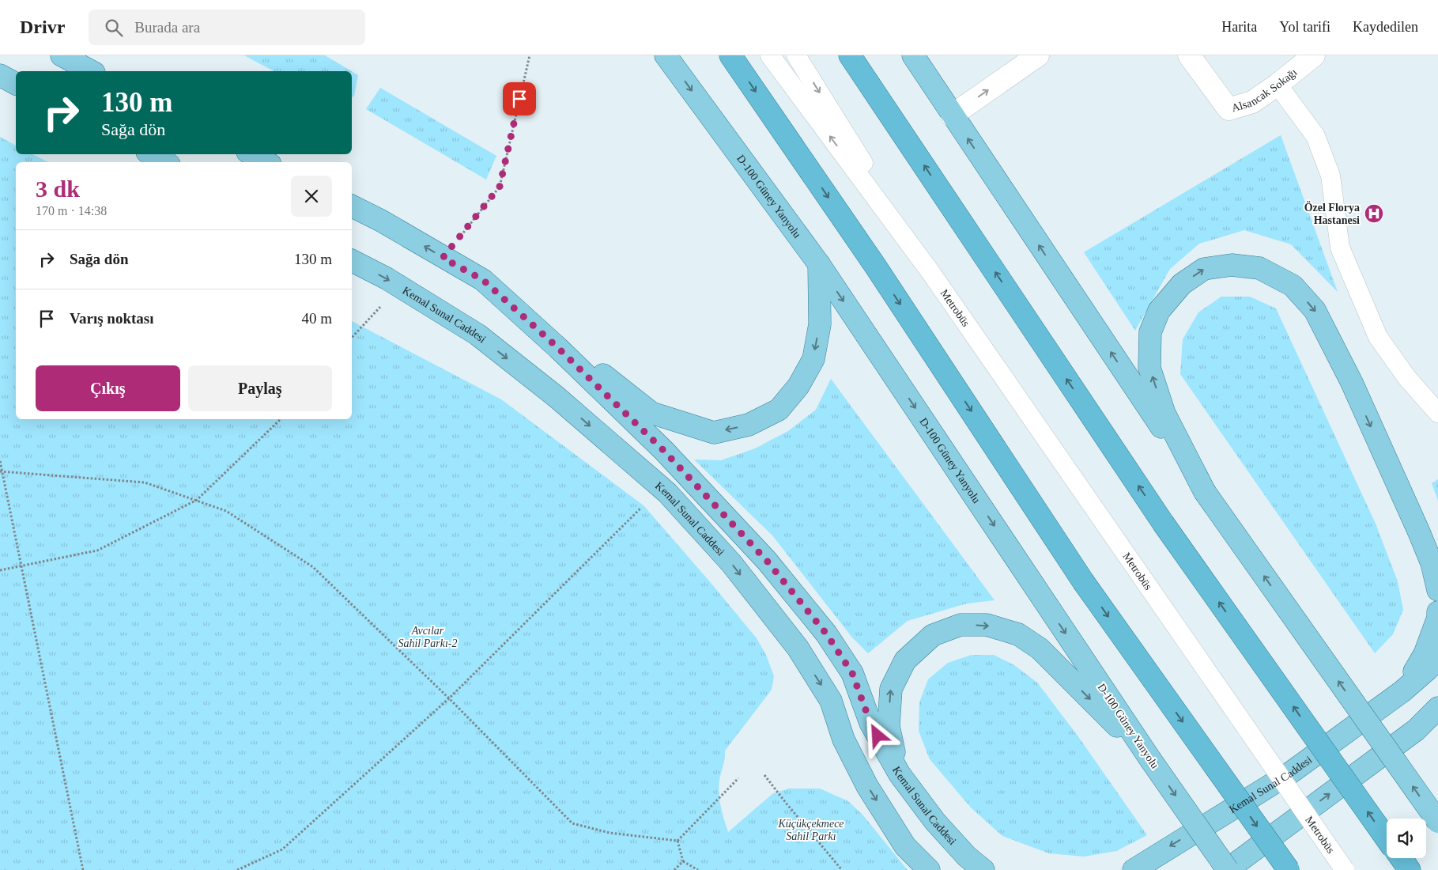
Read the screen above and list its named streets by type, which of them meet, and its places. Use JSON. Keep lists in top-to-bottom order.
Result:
{
  "streets": {
    "main road": ["D-100 Güney Yanyolu", "Kemal Sunal Caddesi"],
    "street": ["Alsancak Sokağı"],
    "lane": ["Metrobüs"]
  },
  "parks": ["Avcılar Sahil Parkı-2", "Küçükçekmece Sahil Parkı"],
  "places": {
    "hospital": ["Özel Florya Hastanesi"]
  },
  "page": {
    "header": "Drivr",
    "search": "Burada ara",
    "nav": ["Harita", "Yol tarifi", "Kaydedilen"],
    "turn": ["130 m", "Sağa dön"],
    "heading": ["3 dk", "170 m · 14:38"],
    "list": [
      {
        "name": "Sağa dön",
        "value": "130 m"
      },
      {
        "name": "Varış noktası",
        "value": "40 m"
      }
    ],
    "buttons": ["Çıkış", "Paylaş"]
  }
}
